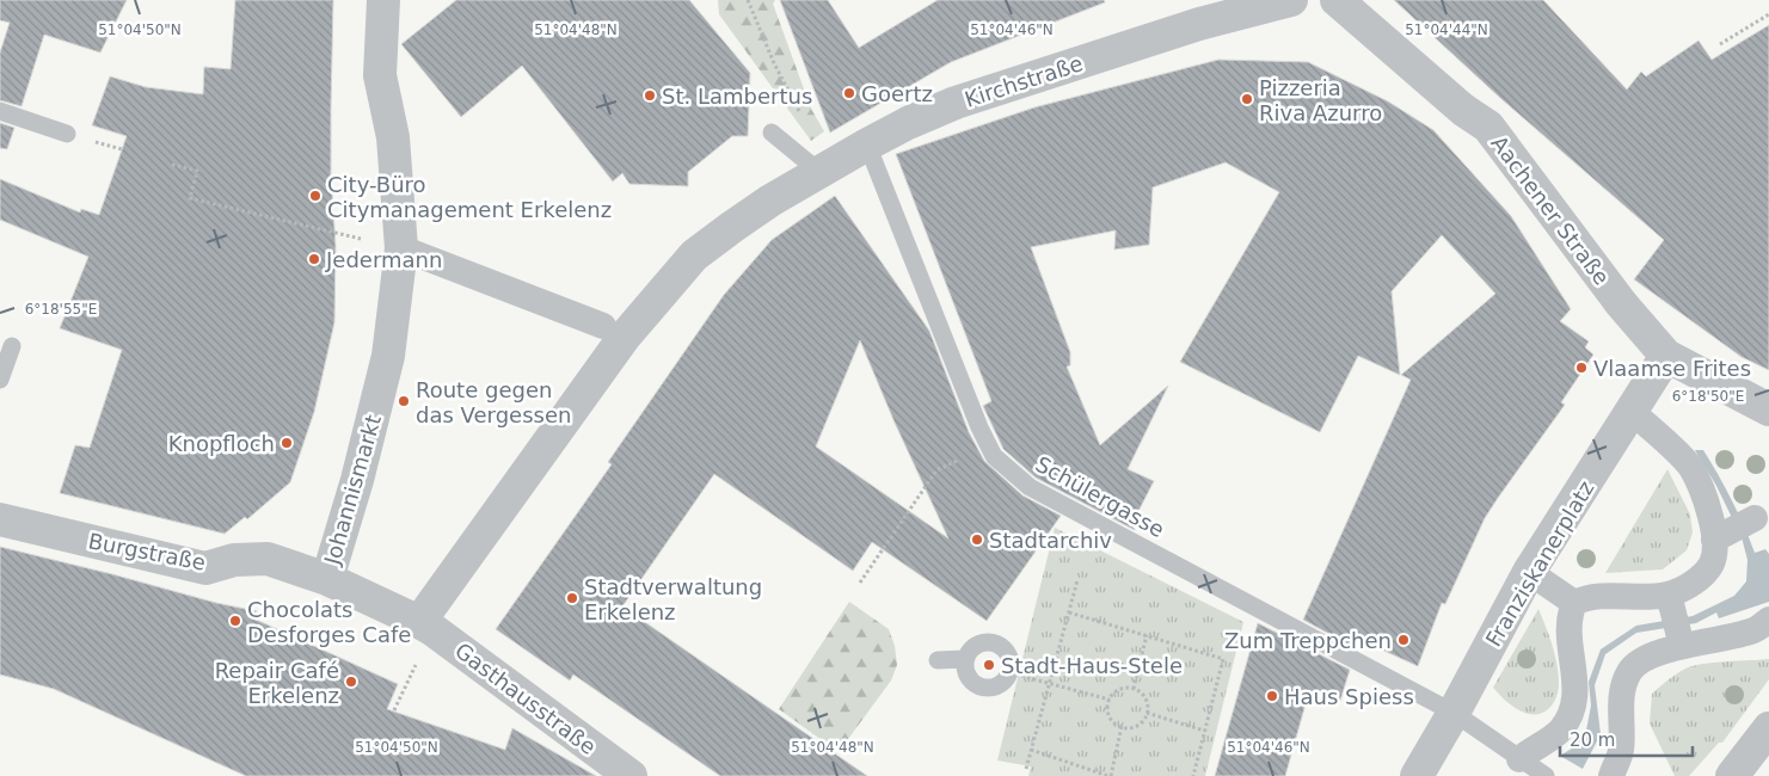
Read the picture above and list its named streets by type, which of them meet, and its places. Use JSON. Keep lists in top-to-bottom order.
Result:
{
  "streets": {
    "street": [
      "Kirchstraße",
      "Aachener Straße",
      "Johannismarkt",
      "Burgstraße",
      "Franziskanerplatz",
      "Gasthausstraße"
    ],
    "lane": ["Schülergasse"]
  },
  "crossings": [
    ["Kirchstraße", "Johannismarkt"],
    ["Kirchstraße", "Schülergasse"],
    ["Kirchstraße", "Gasthausstraße"],
    ["Aachener Straße", "Franziskanerplatz"],
    ["Johannismarkt", "Burgstraße"],
    ["Johannismarkt", "Gasthausstraße"],
    ["Schülergasse", "Franziskanerplatz"]
  ],
  "places": [
    "Goertz",
    "St. Lambertus",
    "Pizzeria Riva Azurro",
    "City-Büro Citymanagement Erkelenz",
    "Jedermann",
    "Vlaamse Frites",
    "Route gegen das Vergessen",
    "Knopfloch",
    "Stadtarchiv",
    "Stadtverwaltung Erkelenz",
    "Chocolats Desforges Cafe",
    "Zum Treppchen",
    "Stadt-Haus-Stele",
    "Repair Café Erkelenz",
    "Haus Spiess"
  ],
  "scale_bar": "20 m",
  "coordinates": [
    "51°04'50\"N",
    "51°04'48\"N",
    "51°04'46\"N",
    "51°04'44\"N",
    "6°18'55\"E",
    "6°18'50\"E"
  ]
}
